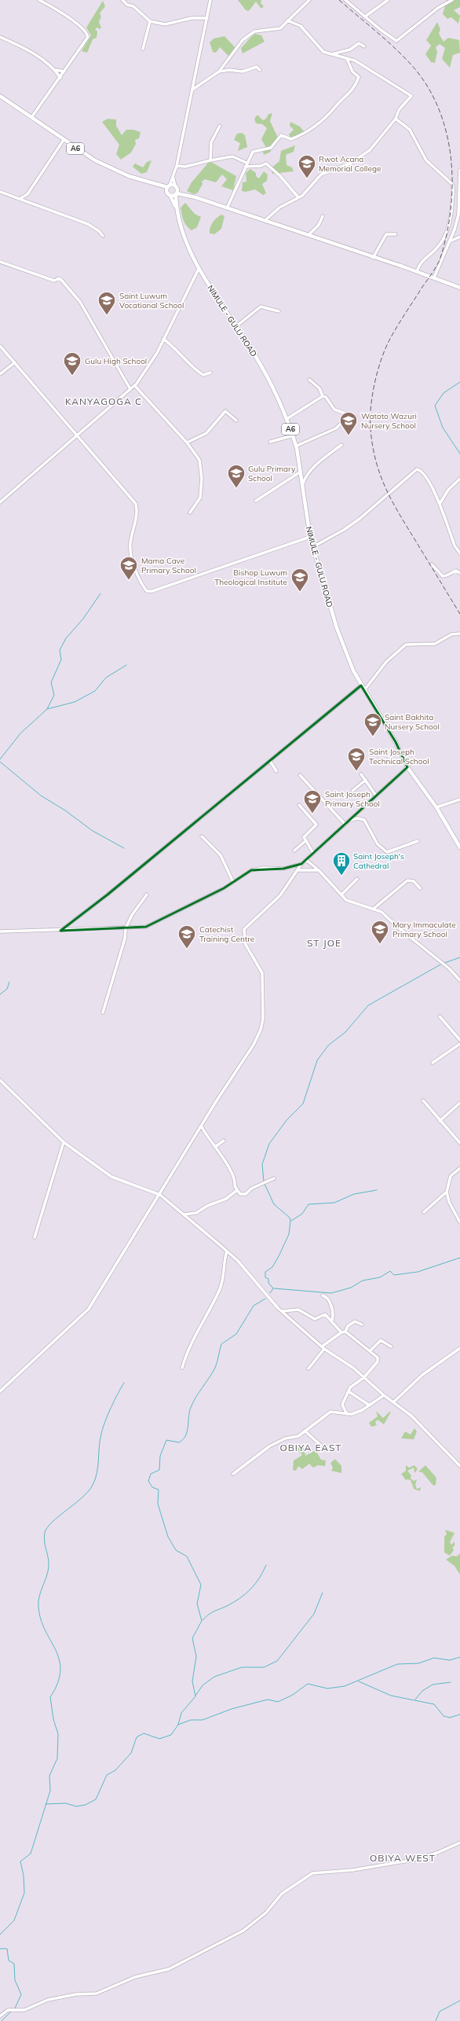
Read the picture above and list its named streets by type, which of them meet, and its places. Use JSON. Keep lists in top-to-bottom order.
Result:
{
  "streets": {
    "main road": ["A6", "NIMULE - GULU ROAD"]
  },
  "crossings": [
    ["A6", "NIMULE - GULU ROAD"]
  ],
  "districts": [
    "KANYAGOGA C",
    "ST JOE",
    "OBIYA EAST",
    "OBIYA WEST"
  ],
  "places": {
    "school or university": [
      "Rwot Acana Memorial College",
      "Saint Luwum Vocational School",
      "Gulu High School",
      "Watoto Wazuri Nursery School",
      "Gulu Primary School",
      "Mama Cave Primary School",
      "Bishop Luwum Theological Institute",
      "Saint Bakhita Nursery School",
      "Saint Joseph Technical School",
      "Saint Joseph Primary School",
      "Mary Immaculate Primary School",
      "Catechist Training Centre"
    ],
    "building": ["Saint Joseph's Cathedral"]
  }
}
